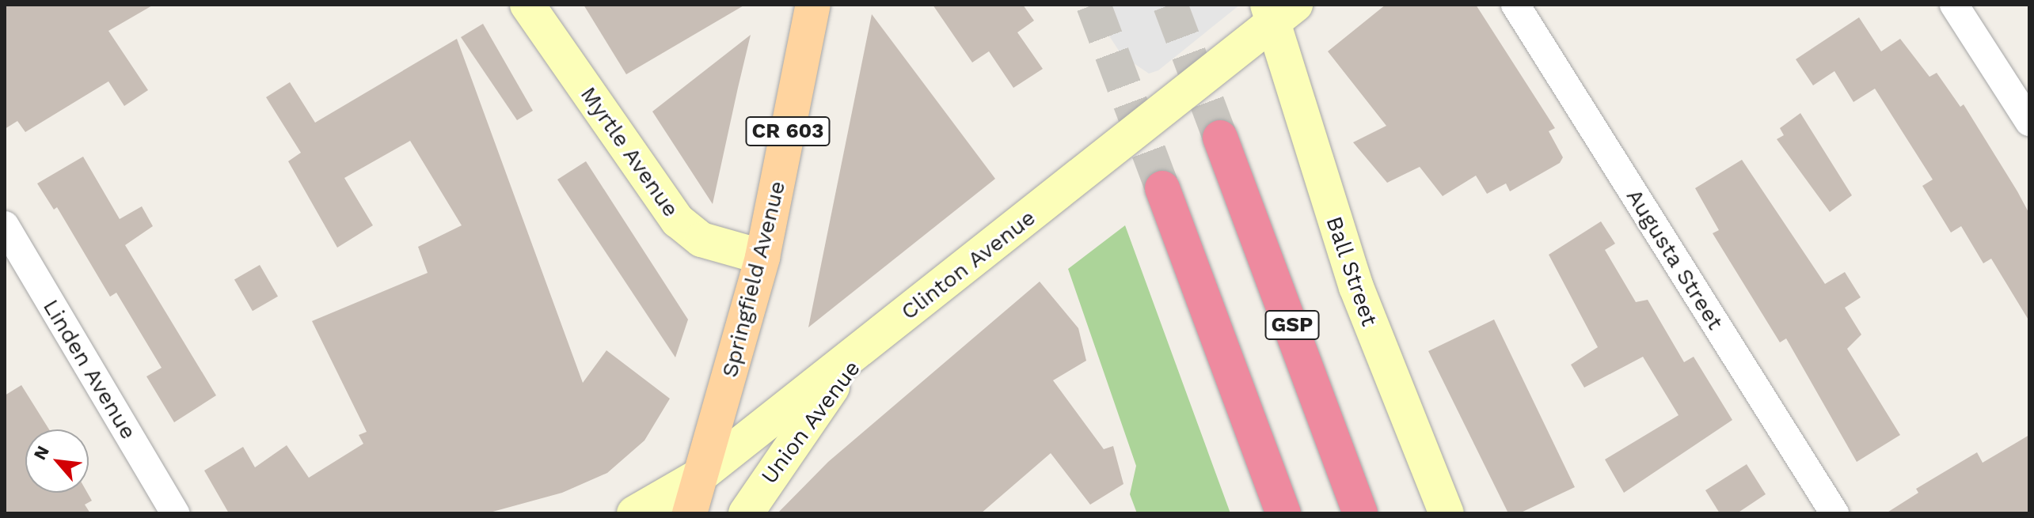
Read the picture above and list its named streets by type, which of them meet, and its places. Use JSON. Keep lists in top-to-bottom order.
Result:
{
  "streets": {
    "highway": ["GSP"],
    "main road": [
      "CR 603",
      "Myrtle Avenue",
      "Clinton Avenue",
      "Ball Street",
      "Springfield Avenue",
      "Union Avenue"
    ],
    "street": ["Augusta Street", "Linden Avenue"]
  },
  "crossings": [
    ["Myrtle Avenue", "Springfield Avenue"],
    ["Clinton Avenue", "Ball Street"],
    ["Clinton Avenue", "Springfield Avenue"],
    ["Clinton Avenue", "Union Avenue"]
  ],
  "north": "top left"
}
